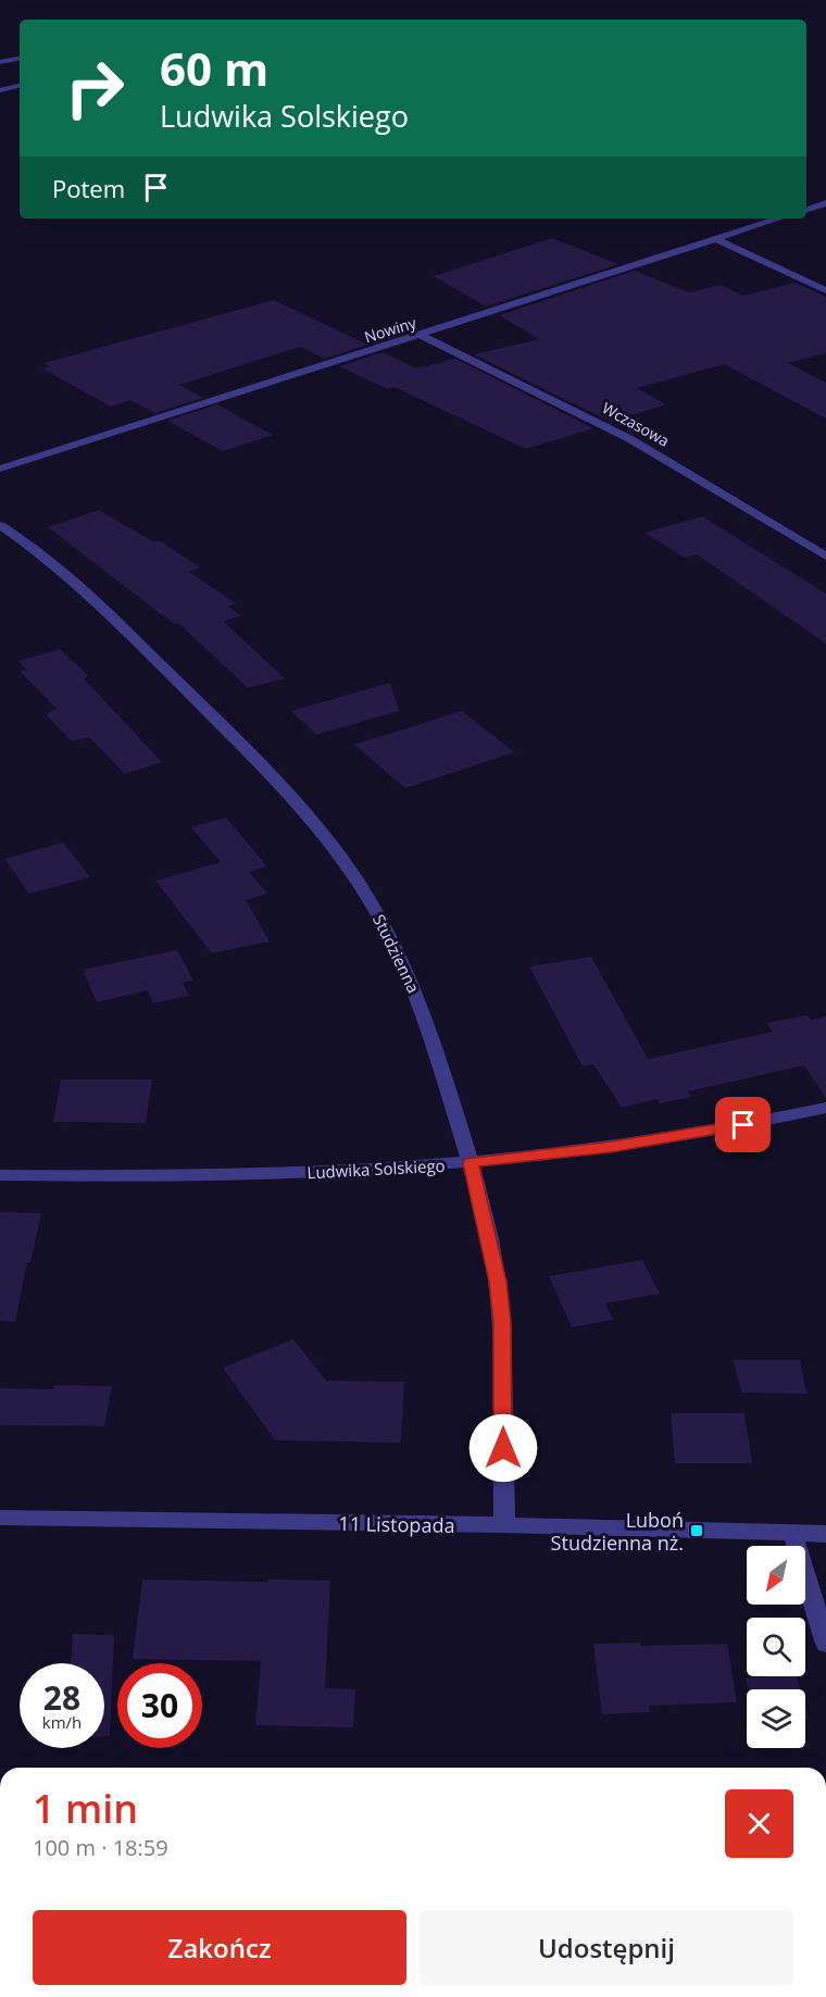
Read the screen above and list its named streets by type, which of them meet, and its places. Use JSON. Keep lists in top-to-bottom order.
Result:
{
  "streets": {
    "street": [
      "Nowiny",
      "Wczasowa",
      "Studzienna",
      "Ludwika Solskiego",
      "11 Listopada"
    ]
  },
  "crossings": [
    ["Nowiny", "Wczasowa"],
    ["Studzienna", "Ludwika Solskiego"],
    ["Studzienna", "11 Listopada"]
  ],
  "places": {
    "transit": ["Luboń Studzienna nż."]
  },
  "north": "bottom left",
  "page": {
    "turn": ["60 m", "Ludwika Solskiego"],
    "then": "Potem",
    "speed": "28 km/h",
    "limit": "30",
    "heading": ["1 min", "100 m · 18:59"],
    "buttons": ["Zakończ", "Udostępnij"]
  }
}
